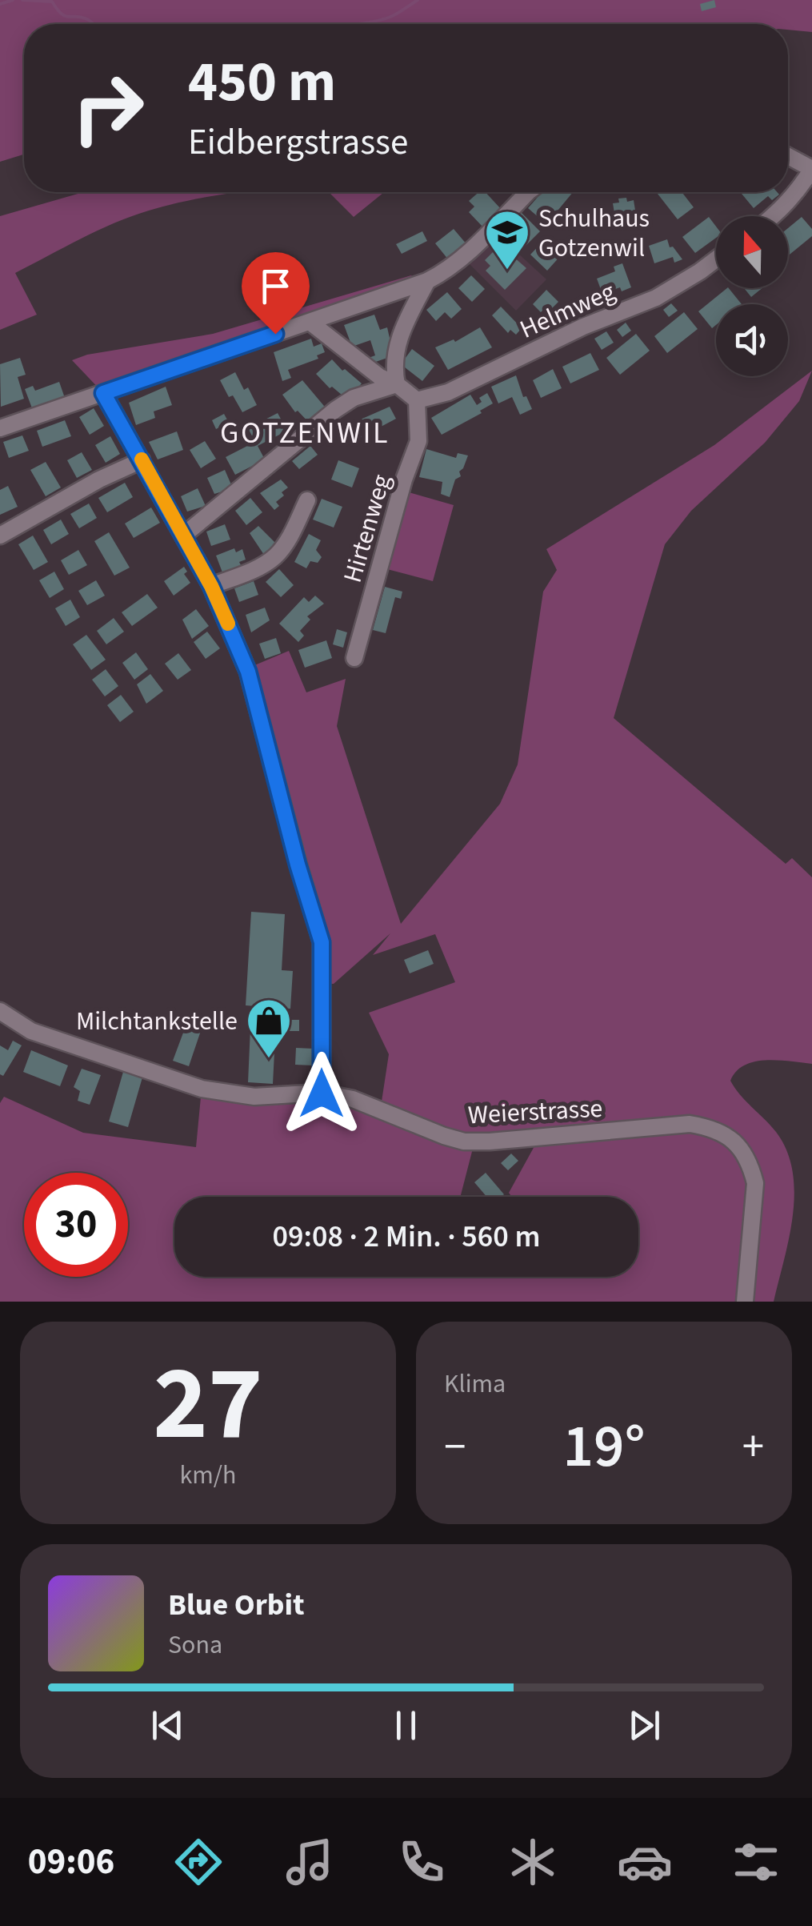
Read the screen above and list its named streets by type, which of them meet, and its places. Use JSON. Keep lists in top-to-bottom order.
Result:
{
  "streets": {
    "street": ["Helmweg", "Hirtenweg", "Weierstrasse"]
  },
  "crossings": [
    ["Helmweg", "Hirtenweg"]
  ],
  "districts": ["GOTZENWIL"],
  "places": {
    "school or university": ["Schulhaus Gotzenwil"],
    "shop": ["Milchtankstelle"]
  },
  "north": "top",
  "page": {
    "turn": ["450 m", "Eidbergstrasse"],
    "limit": "30",
    "trip": "09:08 · 2 Min. · 560 m",
    "tile": [
      ["27", "km/h"],
      "Klima"
    ],
    "heat": ["−", "19°", "+"],
    "song": ["Blue Orbit", "Sona"],
    "tabs": "09:06"
  }
}
